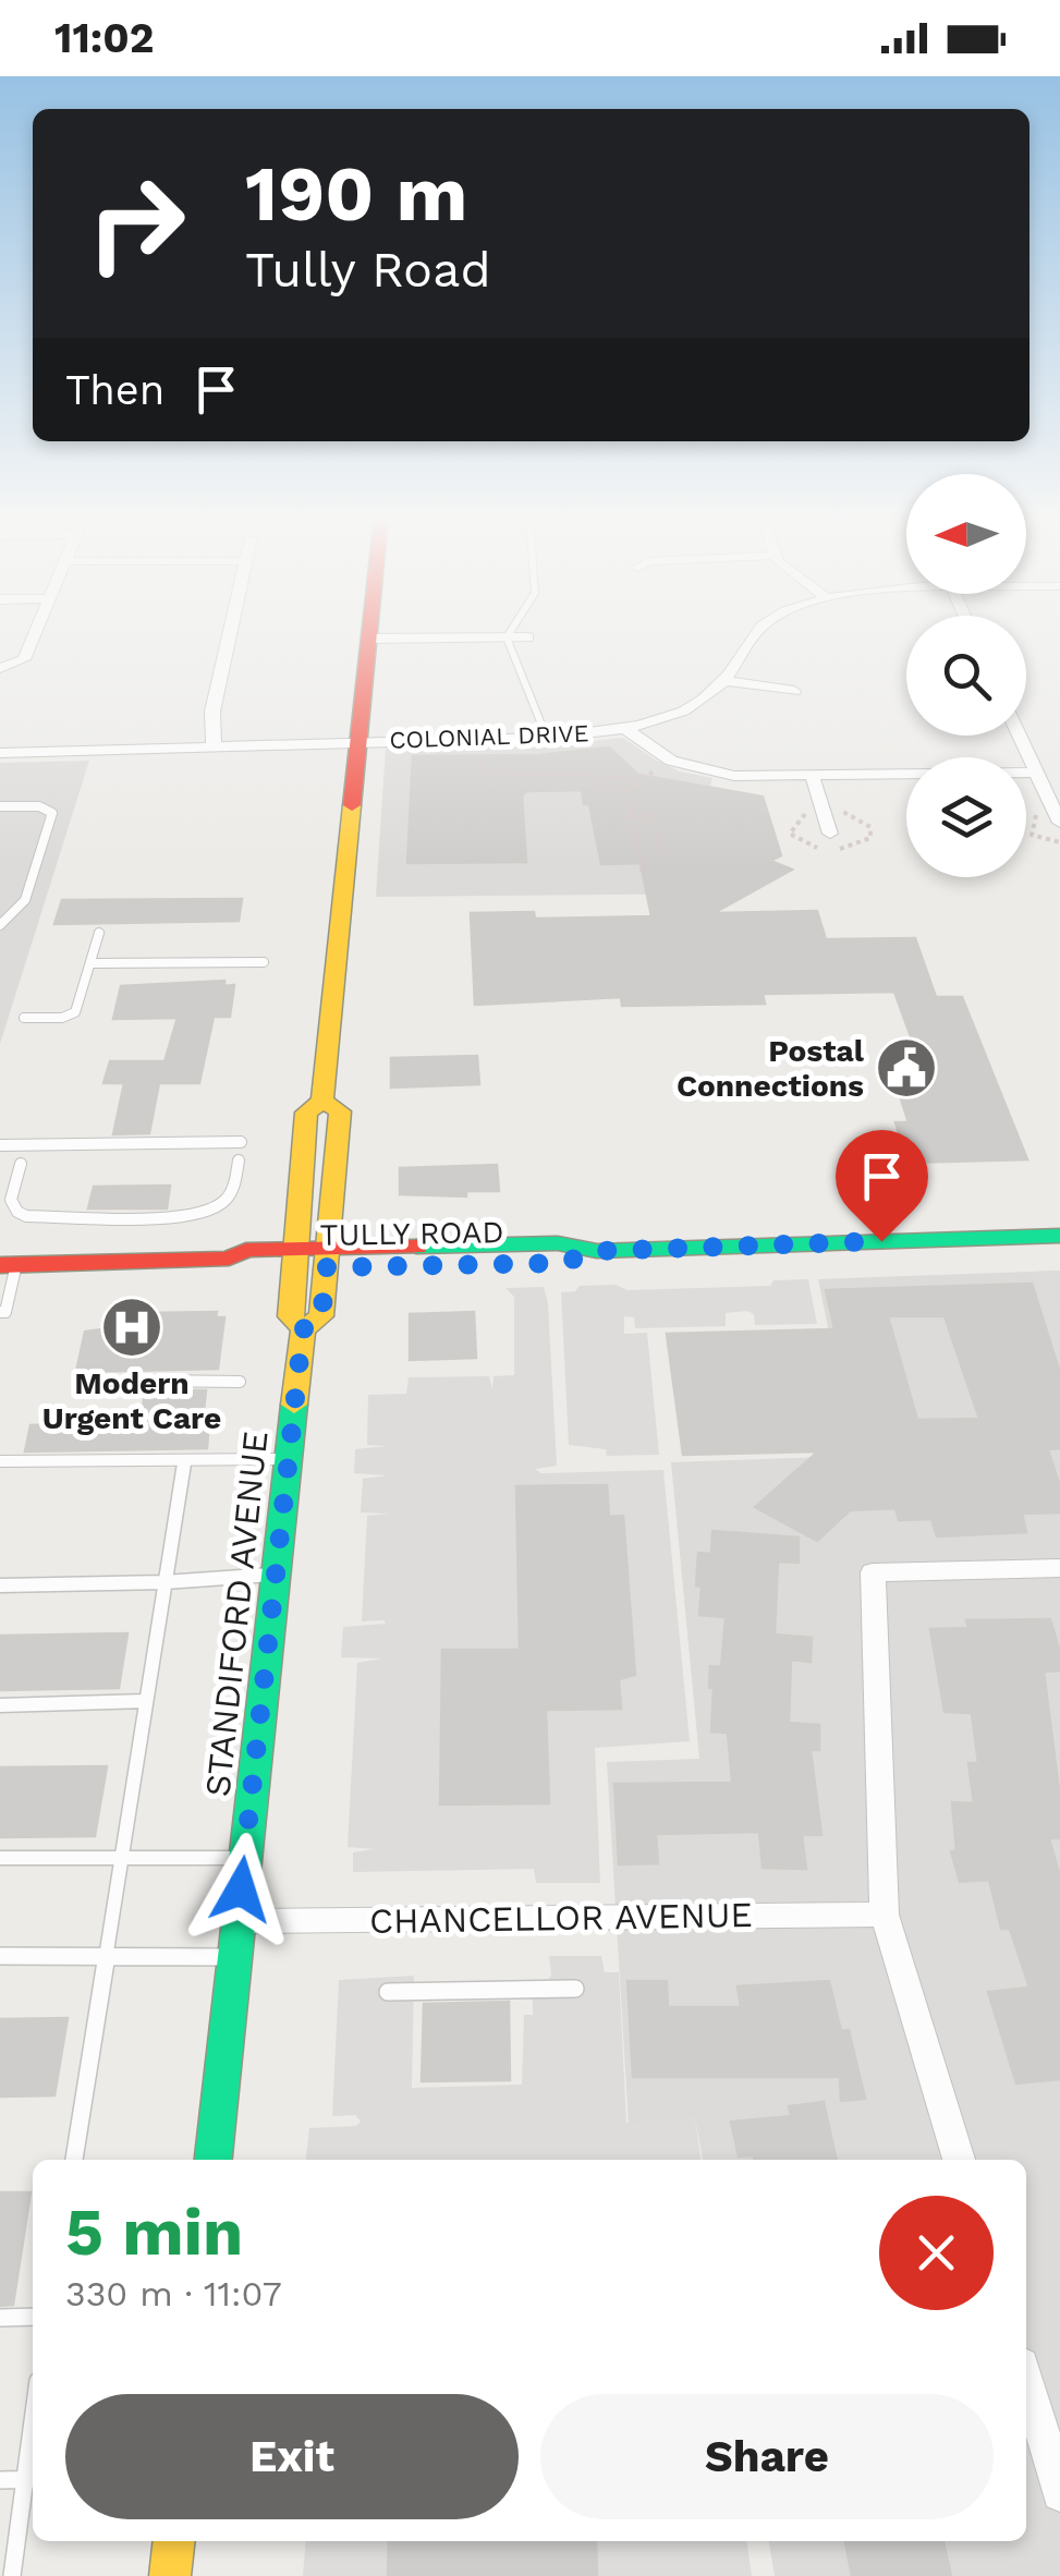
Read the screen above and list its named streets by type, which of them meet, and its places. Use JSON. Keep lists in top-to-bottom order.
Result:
{
  "streets": {
    "main road": ["TULLY ROAD", "STANDIFORD AVENUE"],
    "street": ["COLONIAL DRIVE", "CHANCELLOR AVENUE"]
  },
  "crossings": [
    ["COLONIAL DRIVE", "STANDIFORD AVENUE"],
    ["TULLY ROAD", "STANDIFORD AVENUE"],
    ["STANDIFORD AVENUE", "CHANCELLOR AVENUE"]
  ],
  "places": {
    "public building": ["Postal Connections"],
    "hospital": ["Modern Urgent Care"]
  },
  "north": "left",
  "page": {
    "status": "11:02",
    "turn": ["190 m", "Tully Road"],
    "then": "Then",
    "heading": ["5 min", "330 m · 11:07"],
    "buttons": ["Exit", "Share"]
  }
}
